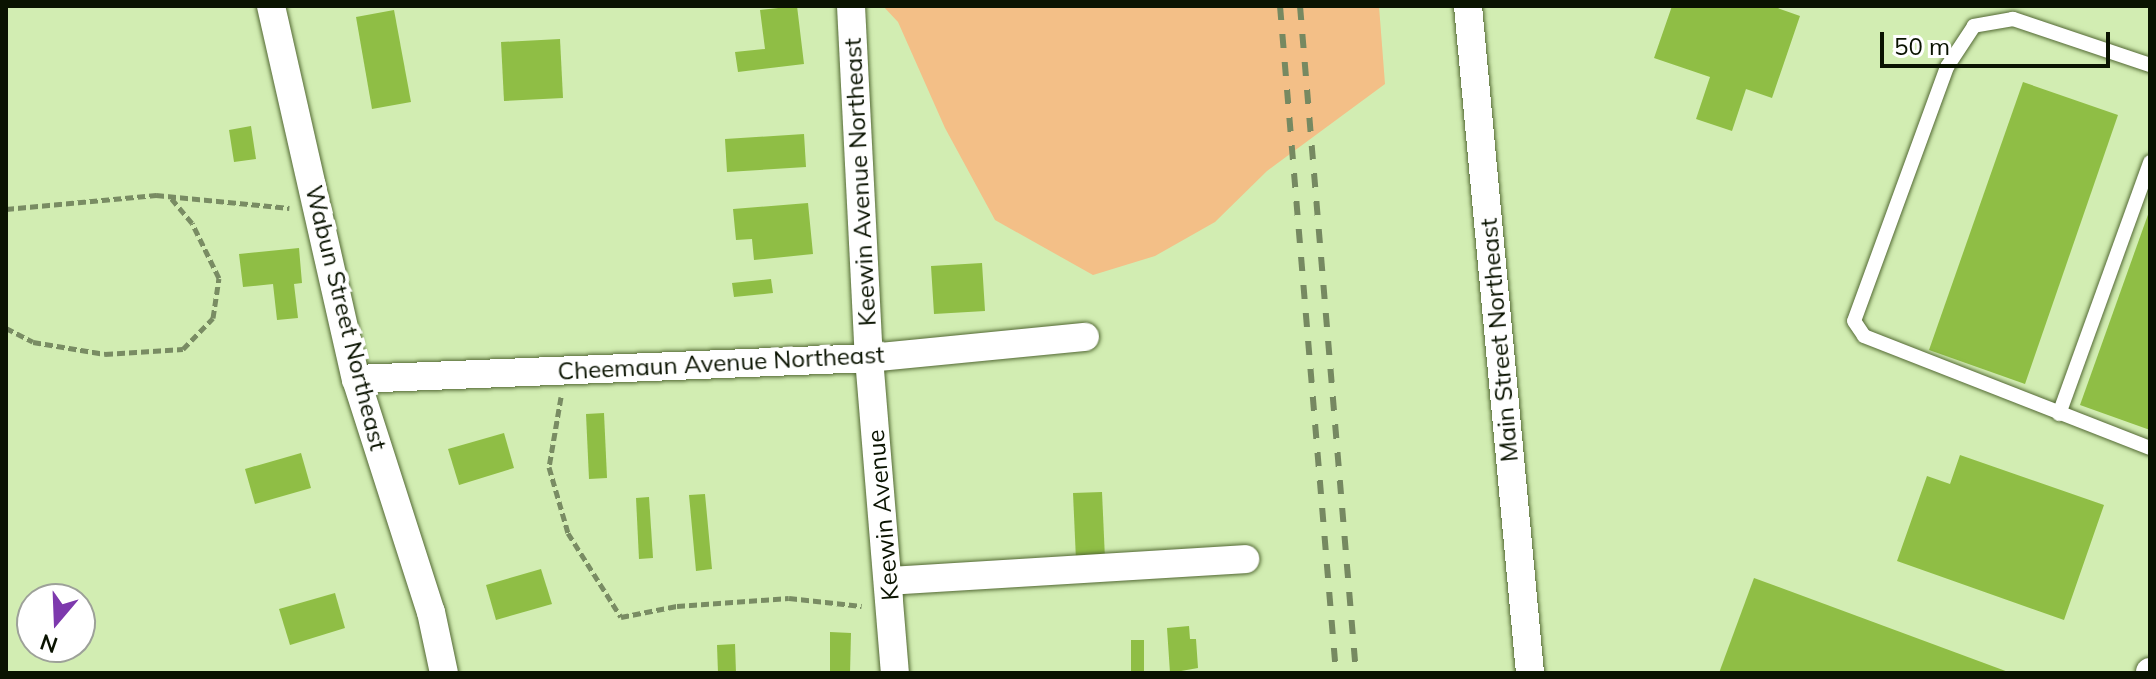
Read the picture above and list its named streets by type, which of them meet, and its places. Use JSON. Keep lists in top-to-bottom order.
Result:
{
  "streets": {
    "street": [
      "Keewin Avenue Northeast",
      "Wabun Street Northeast",
      "Main Street Northeast",
      "Cheemaun Avenue Northeast",
      "Keewin Avenue"
    ]
  },
  "crossings": [
    ["Keewin Avenue Northeast", "Cheemaun Avenue Northeast"],
    ["Keewin Avenue Northeast", "Keewin Avenue"],
    ["Wabun Street Northeast", "Cheemaun Avenue Northeast"],
    ["Cheemaun Avenue Northeast", "Keewin Avenue"]
  ],
  "scale_bar": "50 m",
  "north": "bottom"
}
